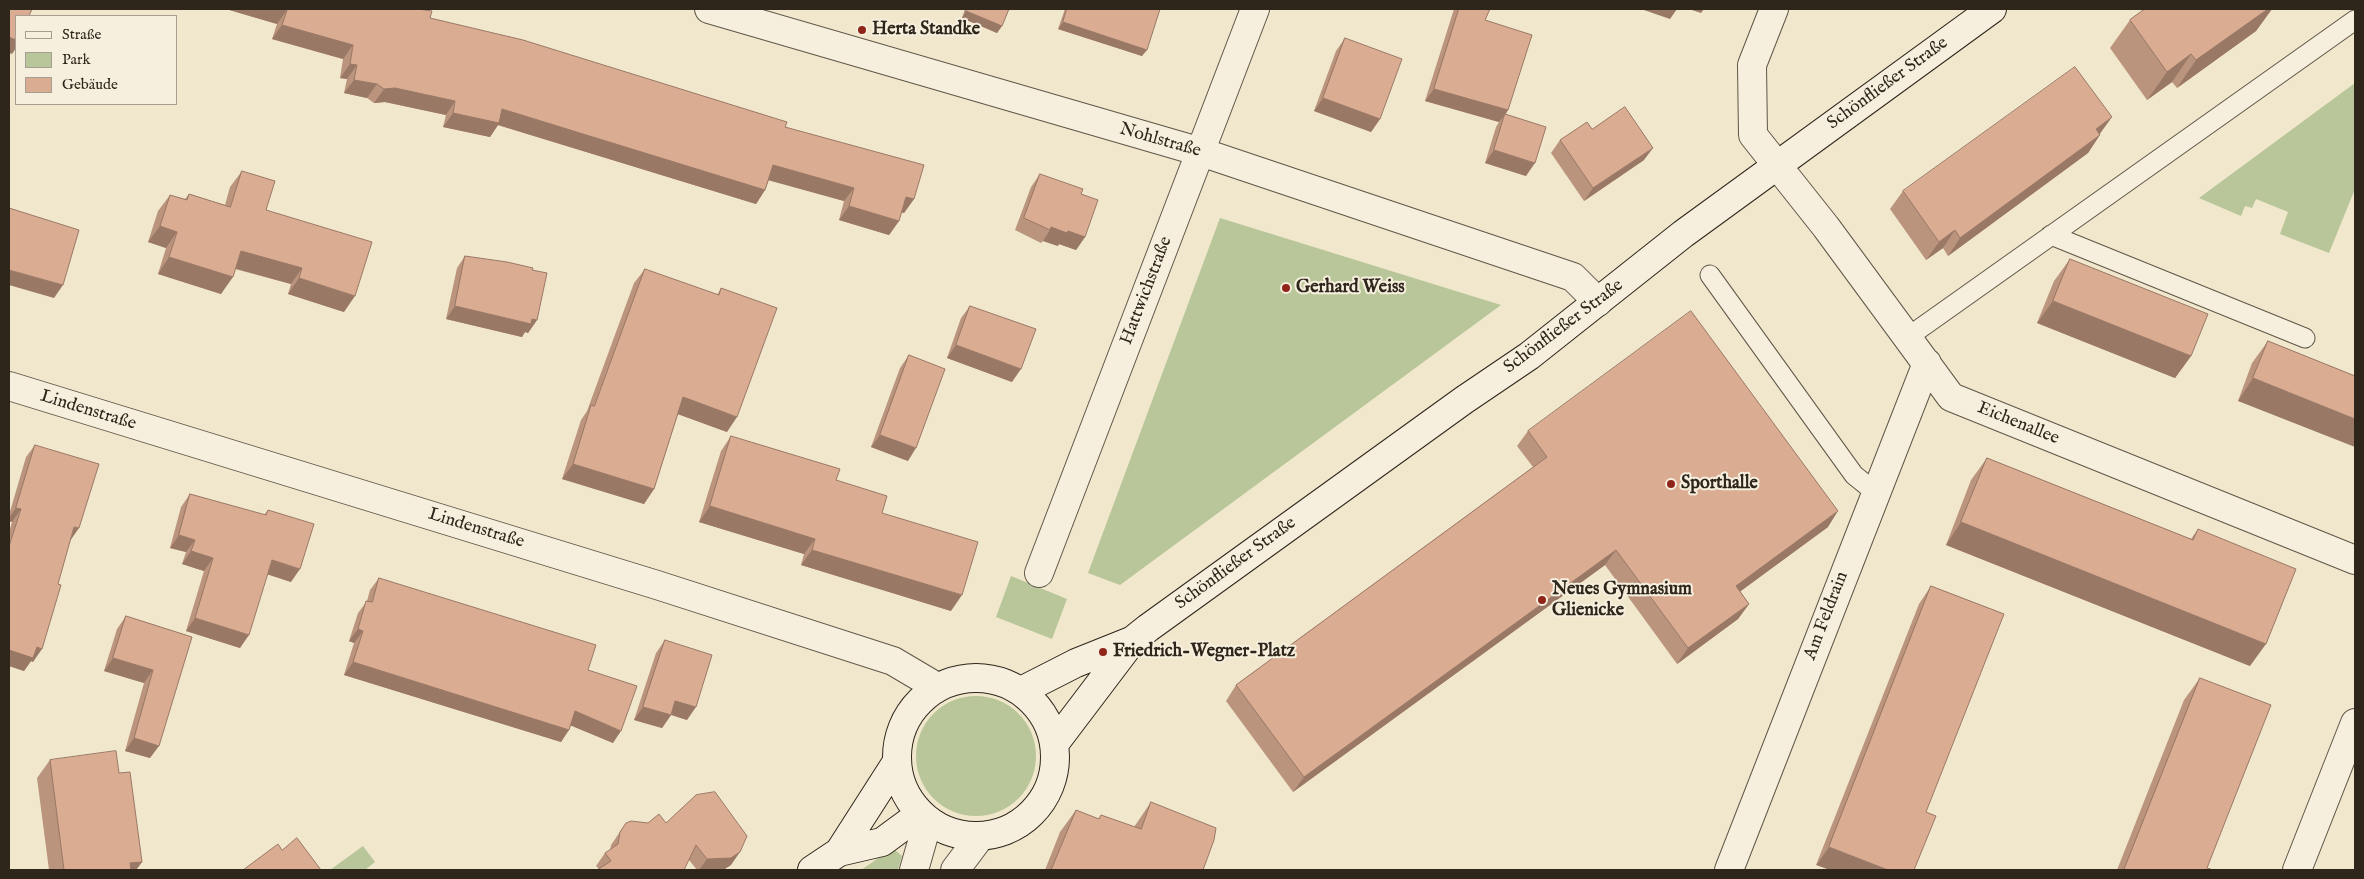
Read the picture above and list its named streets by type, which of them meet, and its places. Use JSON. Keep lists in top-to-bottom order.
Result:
{
  "streets": {
    "street": [
      "Schönfließer Straße",
      "Nohlstraße",
      "Hattwichstraße",
      "Lindenstraße",
      "Eichenallee",
      "Am Feldrain"
    ]
  },
  "crossings": [
    ["Schönfließer Straße", "Nohlstraße"],
    ["Schönfließer Straße", "Lindenstraße"],
    ["Schönfließer Straße", "Eichenallee"],
    ["Nohlstraße", "Hattwichstraße"],
    ["Eichenallee", "Am Feldrain"]
  ],
  "places": [
    "Herta Standke",
    "Gerhard Weiss",
    "Sporthalle",
    "Neues Gymnasium Glienicke",
    "Friedrich-Wegner-Platz"
  ],
  "legend": ["Straße", "Park", "Gebäude"]
}
